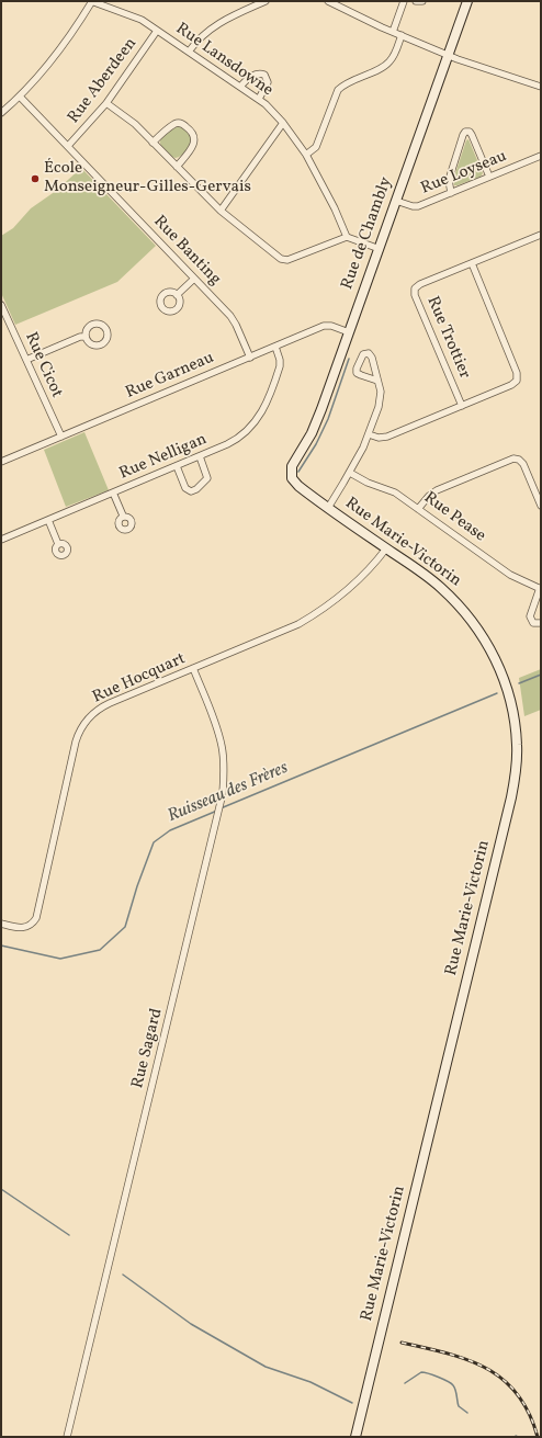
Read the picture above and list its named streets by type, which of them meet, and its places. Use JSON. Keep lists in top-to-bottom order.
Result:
{
  "streets": {
    "street": [
      "Rue Lansdowne",
      "Rue Aberdeen",
      "Rue Loyseau",
      "Rue de Chambly",
      "Rue Banting",
      "Rue Trottier",
      "Rue Cicot",
      "Rue Garneau",
      "Rue Nelligan",
      "Rue Pease",
      "Rue Marie-Victorin",
      "Rue Hocquart",
      "Rue Sagard"
    ]
  },
  "crossings": [
    ["Rue Lansdowne", "Rue Aberdeen"],
    ["Rue Aberdeen", "Rue Banting"],
    ["Rue Loyseau", "Rue de Chambly"],
    ["Rue de Chambly", "Rue Garneau"],
    ["Rue de Chambly", "Rue Marie-Victorin"],
    ["Rue Banting", "Rue Garneau"],
    ["Rue Cicot", "Rue Garneau"],
    ["Rue Garneau", "Rue Nelligan"],
    ["Rue Marie-Victorin", "Rue Hocquart"],
    ["Rue Hocquart", "Rue Sagard"]
  ],
  "water": ["Ruisseau des Frères"],
  "places": ["École Monseigneur-Gilles-Gervais"]
}
